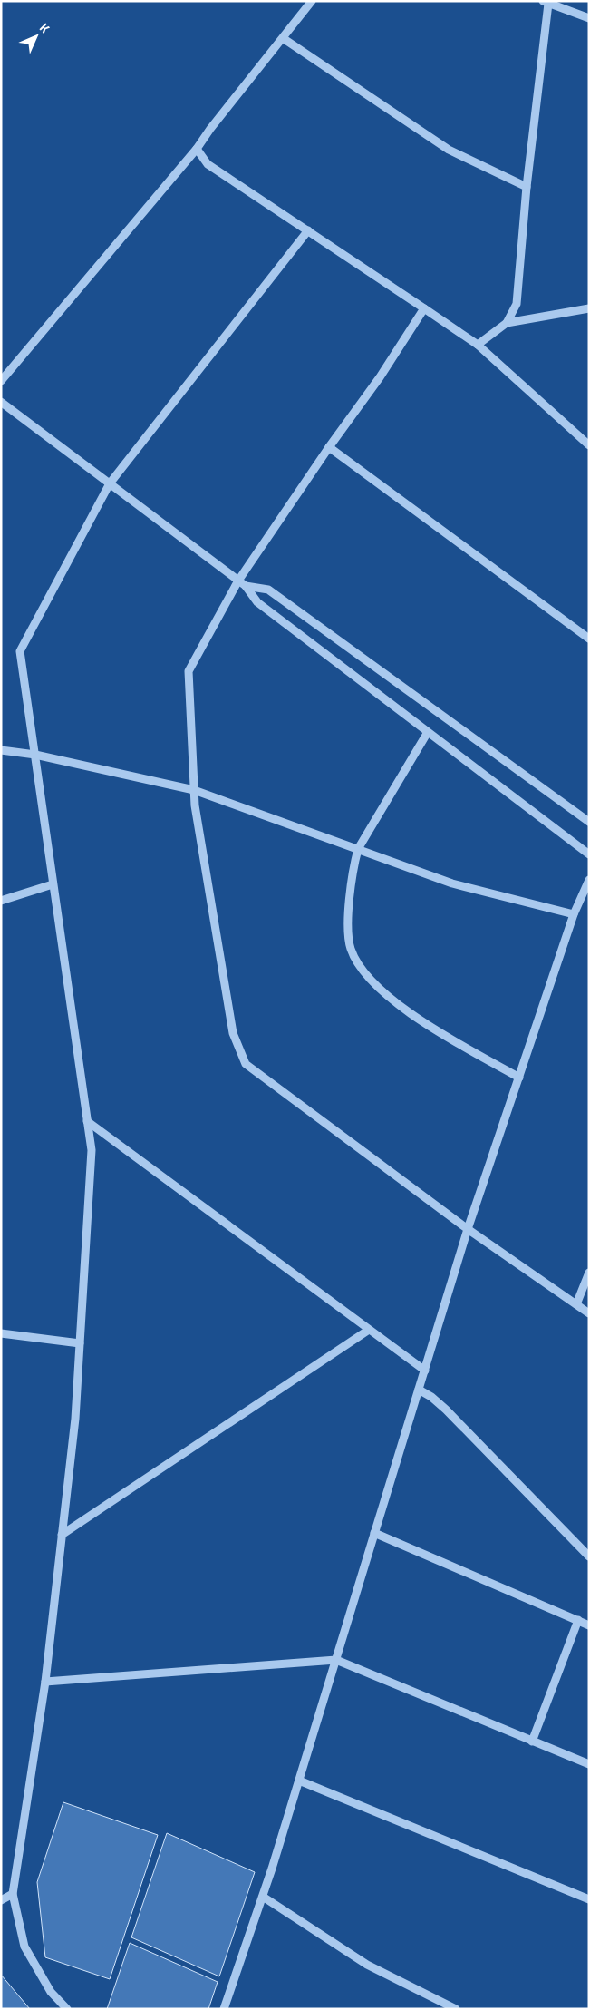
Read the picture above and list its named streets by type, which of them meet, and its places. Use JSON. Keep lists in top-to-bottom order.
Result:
{
  "north": "top right"
}
